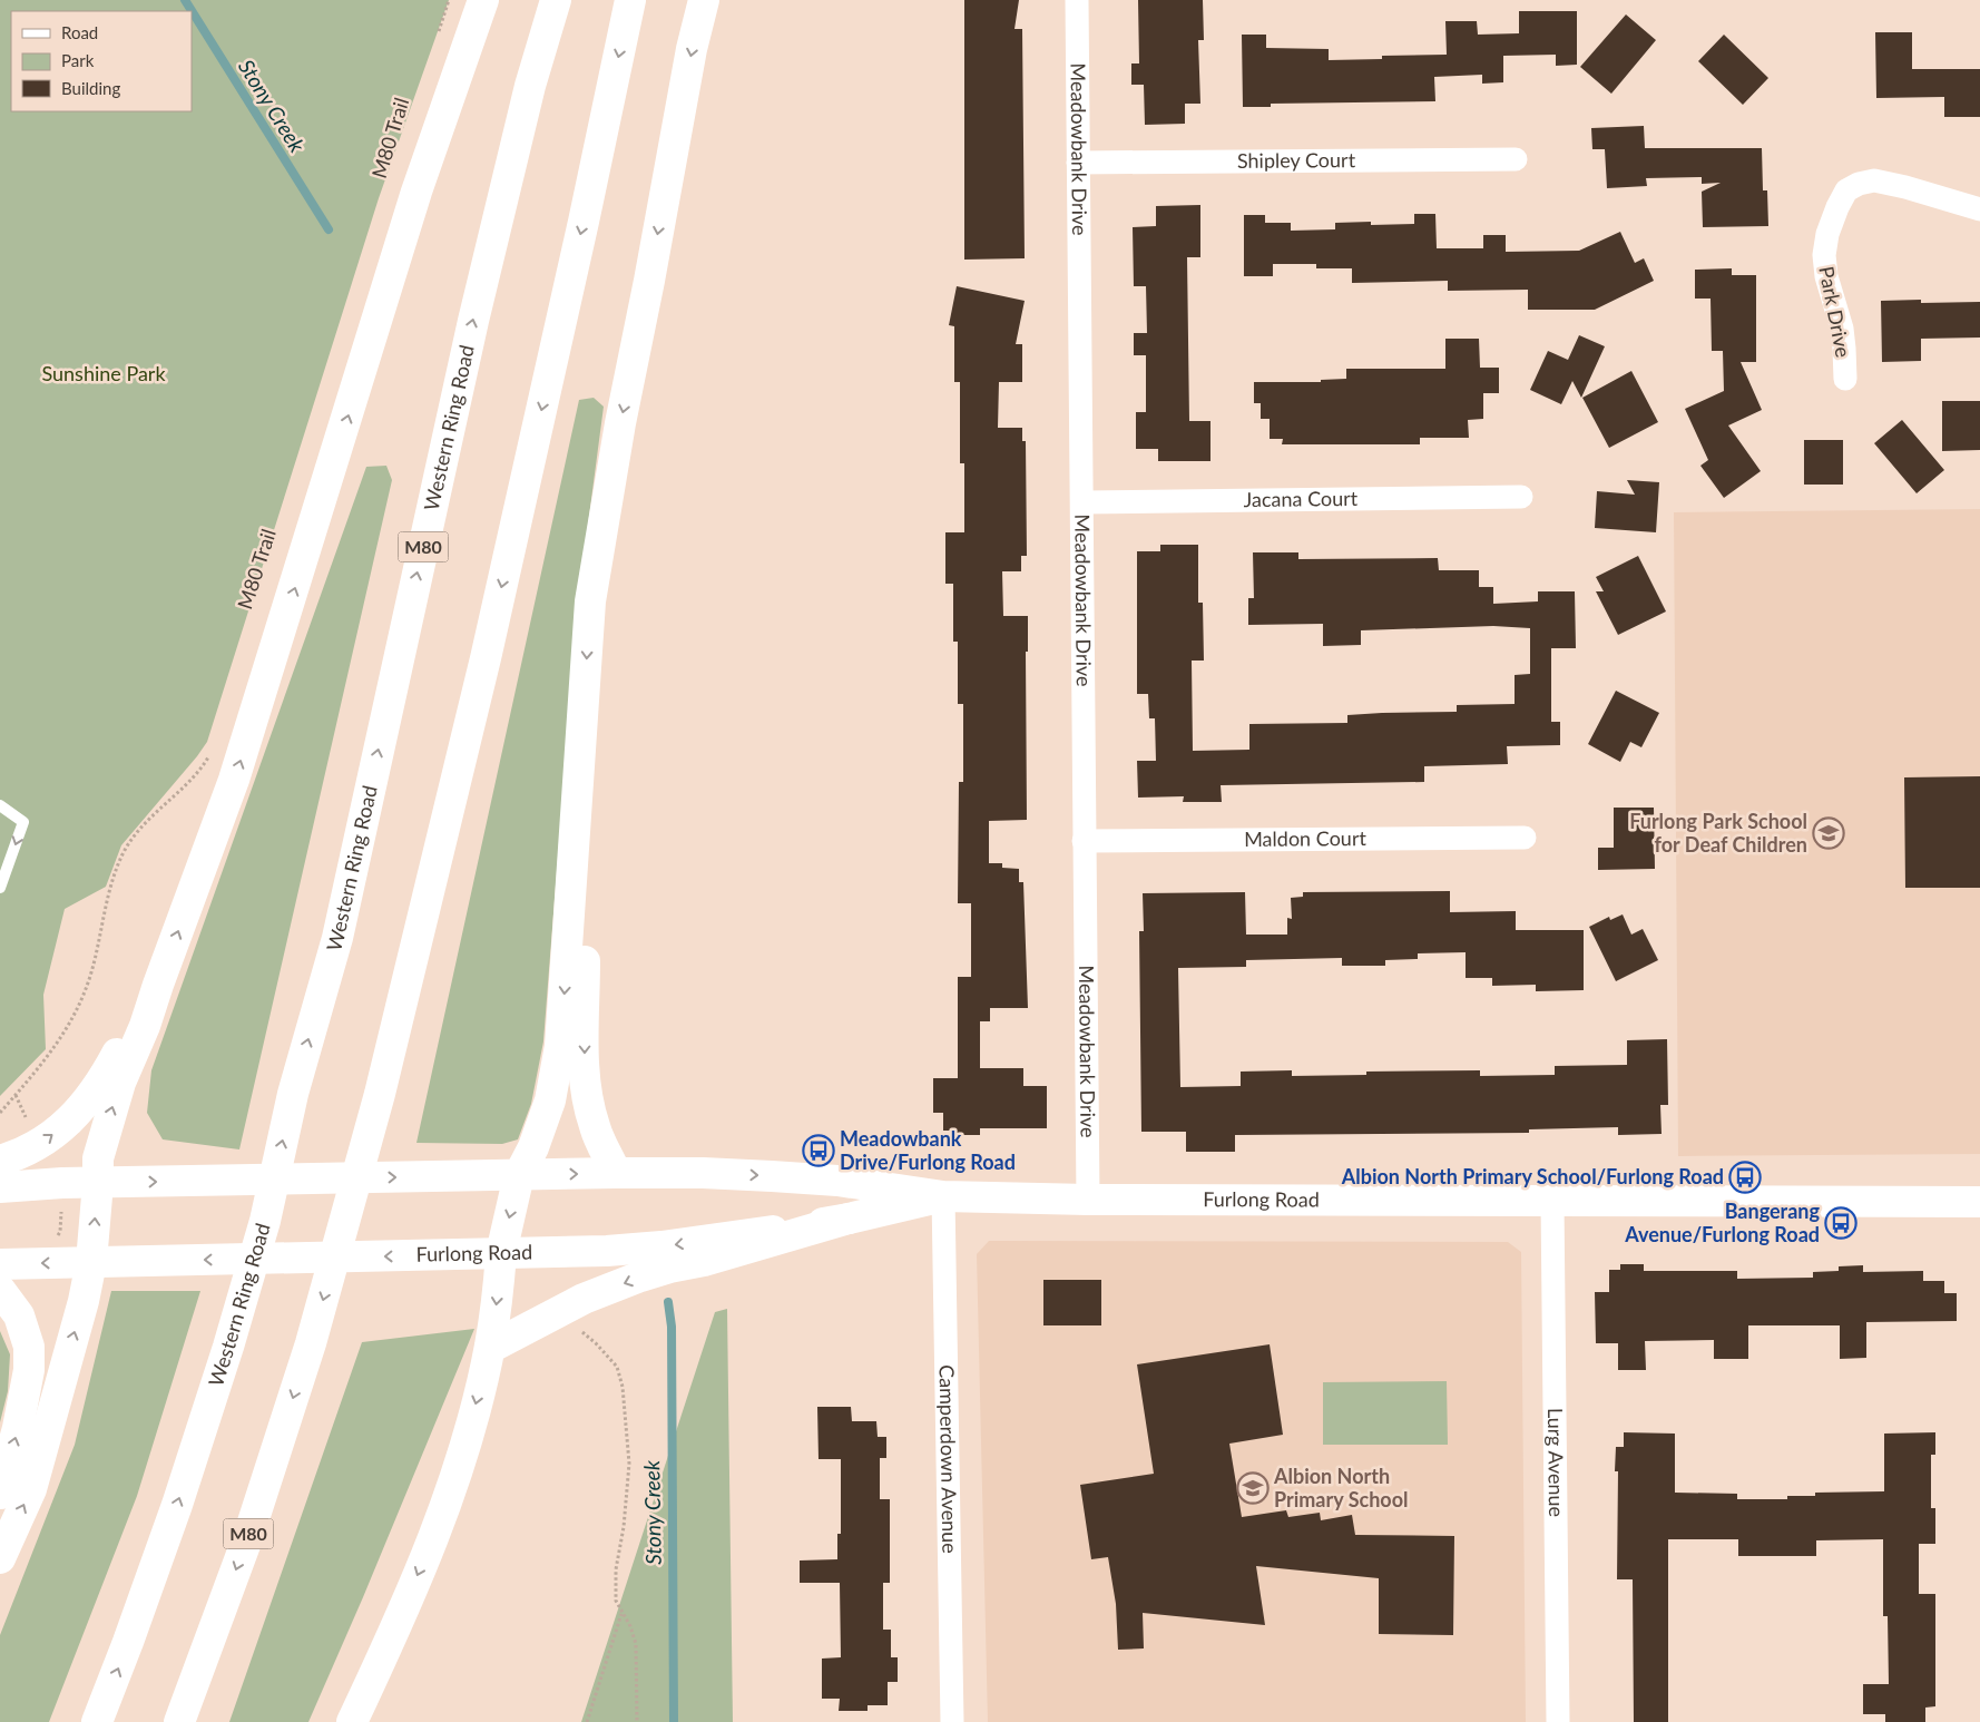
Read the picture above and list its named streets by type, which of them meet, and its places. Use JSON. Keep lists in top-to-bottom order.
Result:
{
  "streets": {
    "main road": ["Western Ring Road", "M80", "Furlong Road"],
    "street": [
      "Meadowbank Drive",
      "Shipley Court",
      "Park Drive",
      "Jacana Court",
      "Maldon Court",
      "Camperdown Avenue",
      "Lurg Avenue"
    ]
  },
  "crossings": [
    ["Meadowbank Drive", "Shipley Court"],
    ["Meadowbank Drive", "Jacana Court"],
    ["Meadowbank Drive", "Maldon Court"],
    ["Meadowbank Drive", "Furlong Road"],
    ["Furlong Road", "Camperdown Avenue"],
    ["Furlong Road", "Lurg Avenue"]
  ],
  "water": ["Stony Creek"],
  "parks": ["Sunshine Park"],
  "places": {
    "school or university": ["Furlong Park School for Deaf Children", "Albion North Primary School"],
    "bus stop": ["Meadowbank Drive/Furlong Road", "Albion North Primary School/Furlong Road", "Bangerang Avenue/Furlong Road"]
  },
  "legend": ["Road", "Park", "Building"]
}
